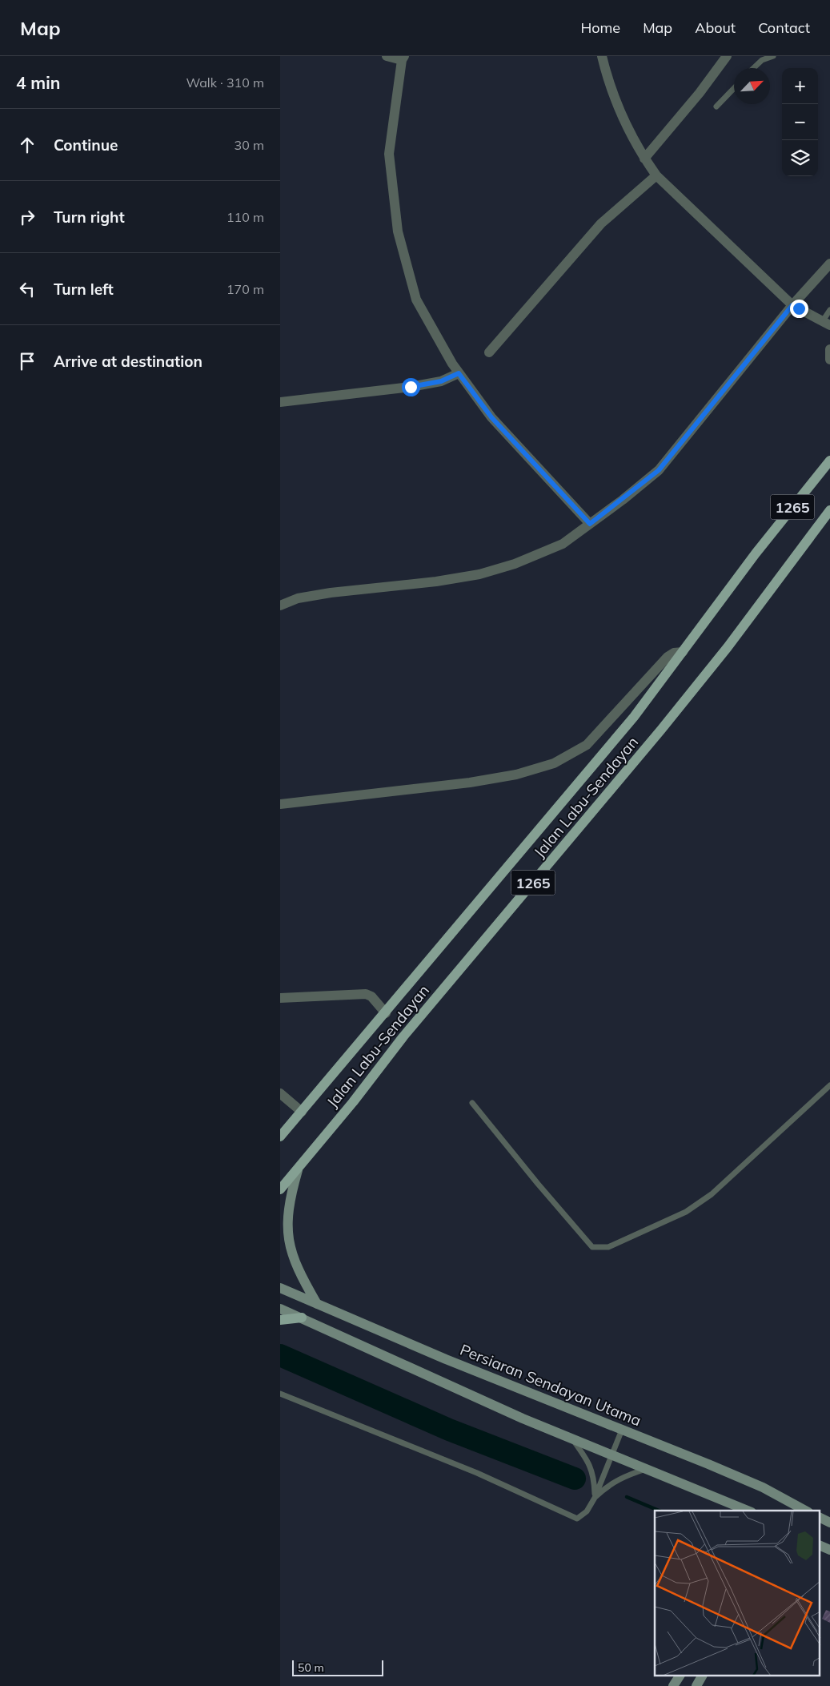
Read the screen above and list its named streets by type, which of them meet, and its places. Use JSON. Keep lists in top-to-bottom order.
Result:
{
  "streets": {
    "main road": ["1265", "Jalan Labu-Sendayan", "Persiaran Sendayan Utama"]
  },
  "scale_bar": "50 m",
  "north": "top right",
  "page": {
    "header": "Map",
    "nav": [
      "Home",
      "Map",
      "About",
      "Contact"
    ],
    "heading": ["4 min", "Walk · 310 m"],
    "map_buttons": ["+", "−"],
    "list": [
      ["Continue", "30 m"],
      ["Turn right", "110 m"],
      ["Turn left", "170 m"],
      "Arrive at destination"
    ],
    "scale": "50 m"
  }
}
